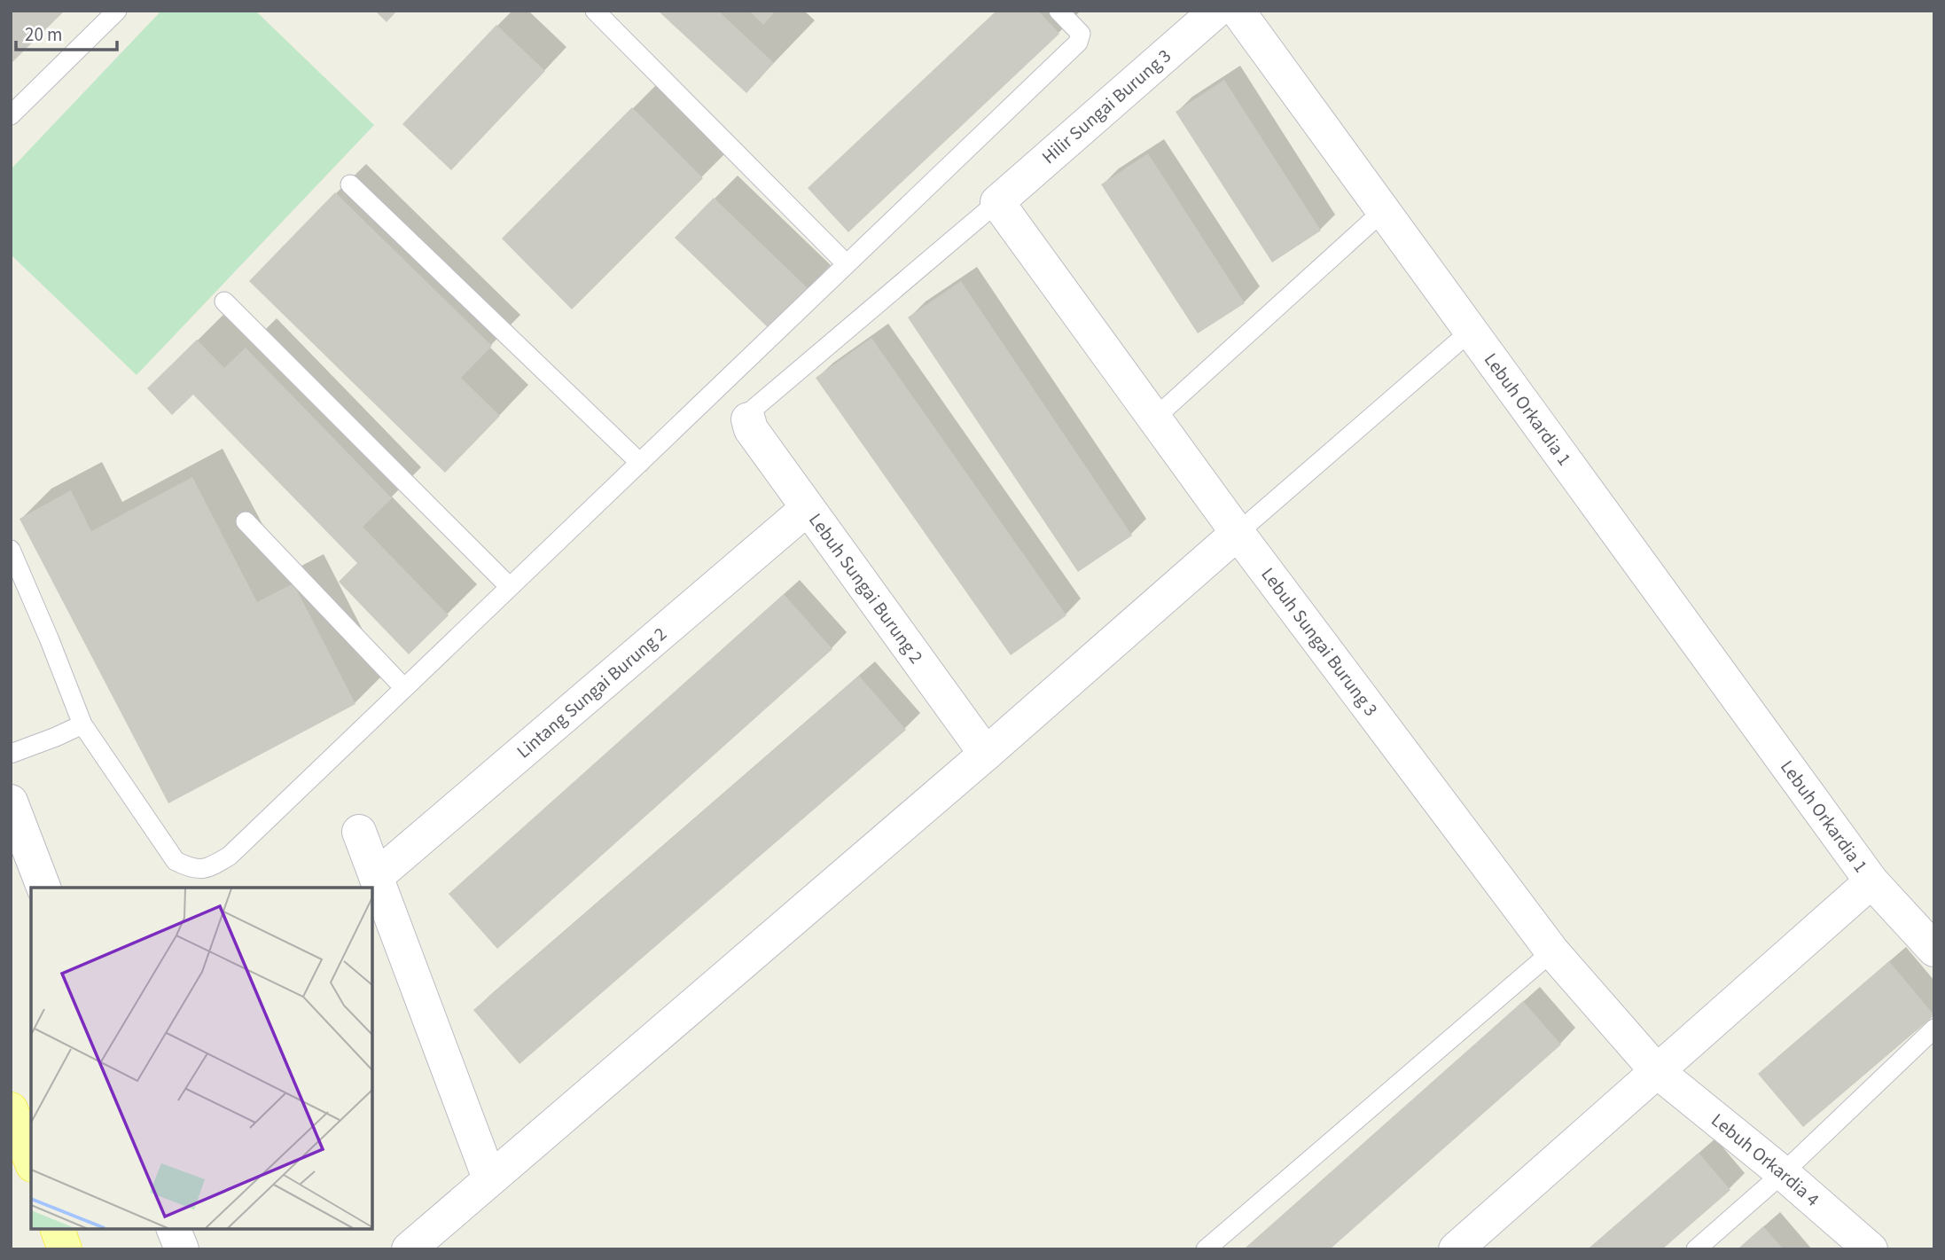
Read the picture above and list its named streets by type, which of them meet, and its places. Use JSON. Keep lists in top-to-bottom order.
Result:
{
  "streets": {
    "street": [
      "Hilir Sungai Burung 3",
      "Lebuh Orkardia 1",
      "Lebuh Sungai Burung 2",
      "Lebuh Sungai Burung 3",
      "Lintang Sungai Burung 2",
      "Lebuh Orkardia 4"
    ]
  },
  "crossings": [
    ["Hilir Sungai Burung 3", "Lebuh Sungai Burung 3"],
    ["Lebuh Orkardia 1", "Lebuh Sungai Burung 3"],
    ["Lebuh Orkardia 1", "Lebuh Orkardia 4"],
    ["Lebuh Sungai Burung 2", "Lintang Sungai Burung 2"],
    ["Lebuh Sungai Burung 3", "Lebuh Orkardia 4"]
  ],
  "scale_bar": "20 m"
}
